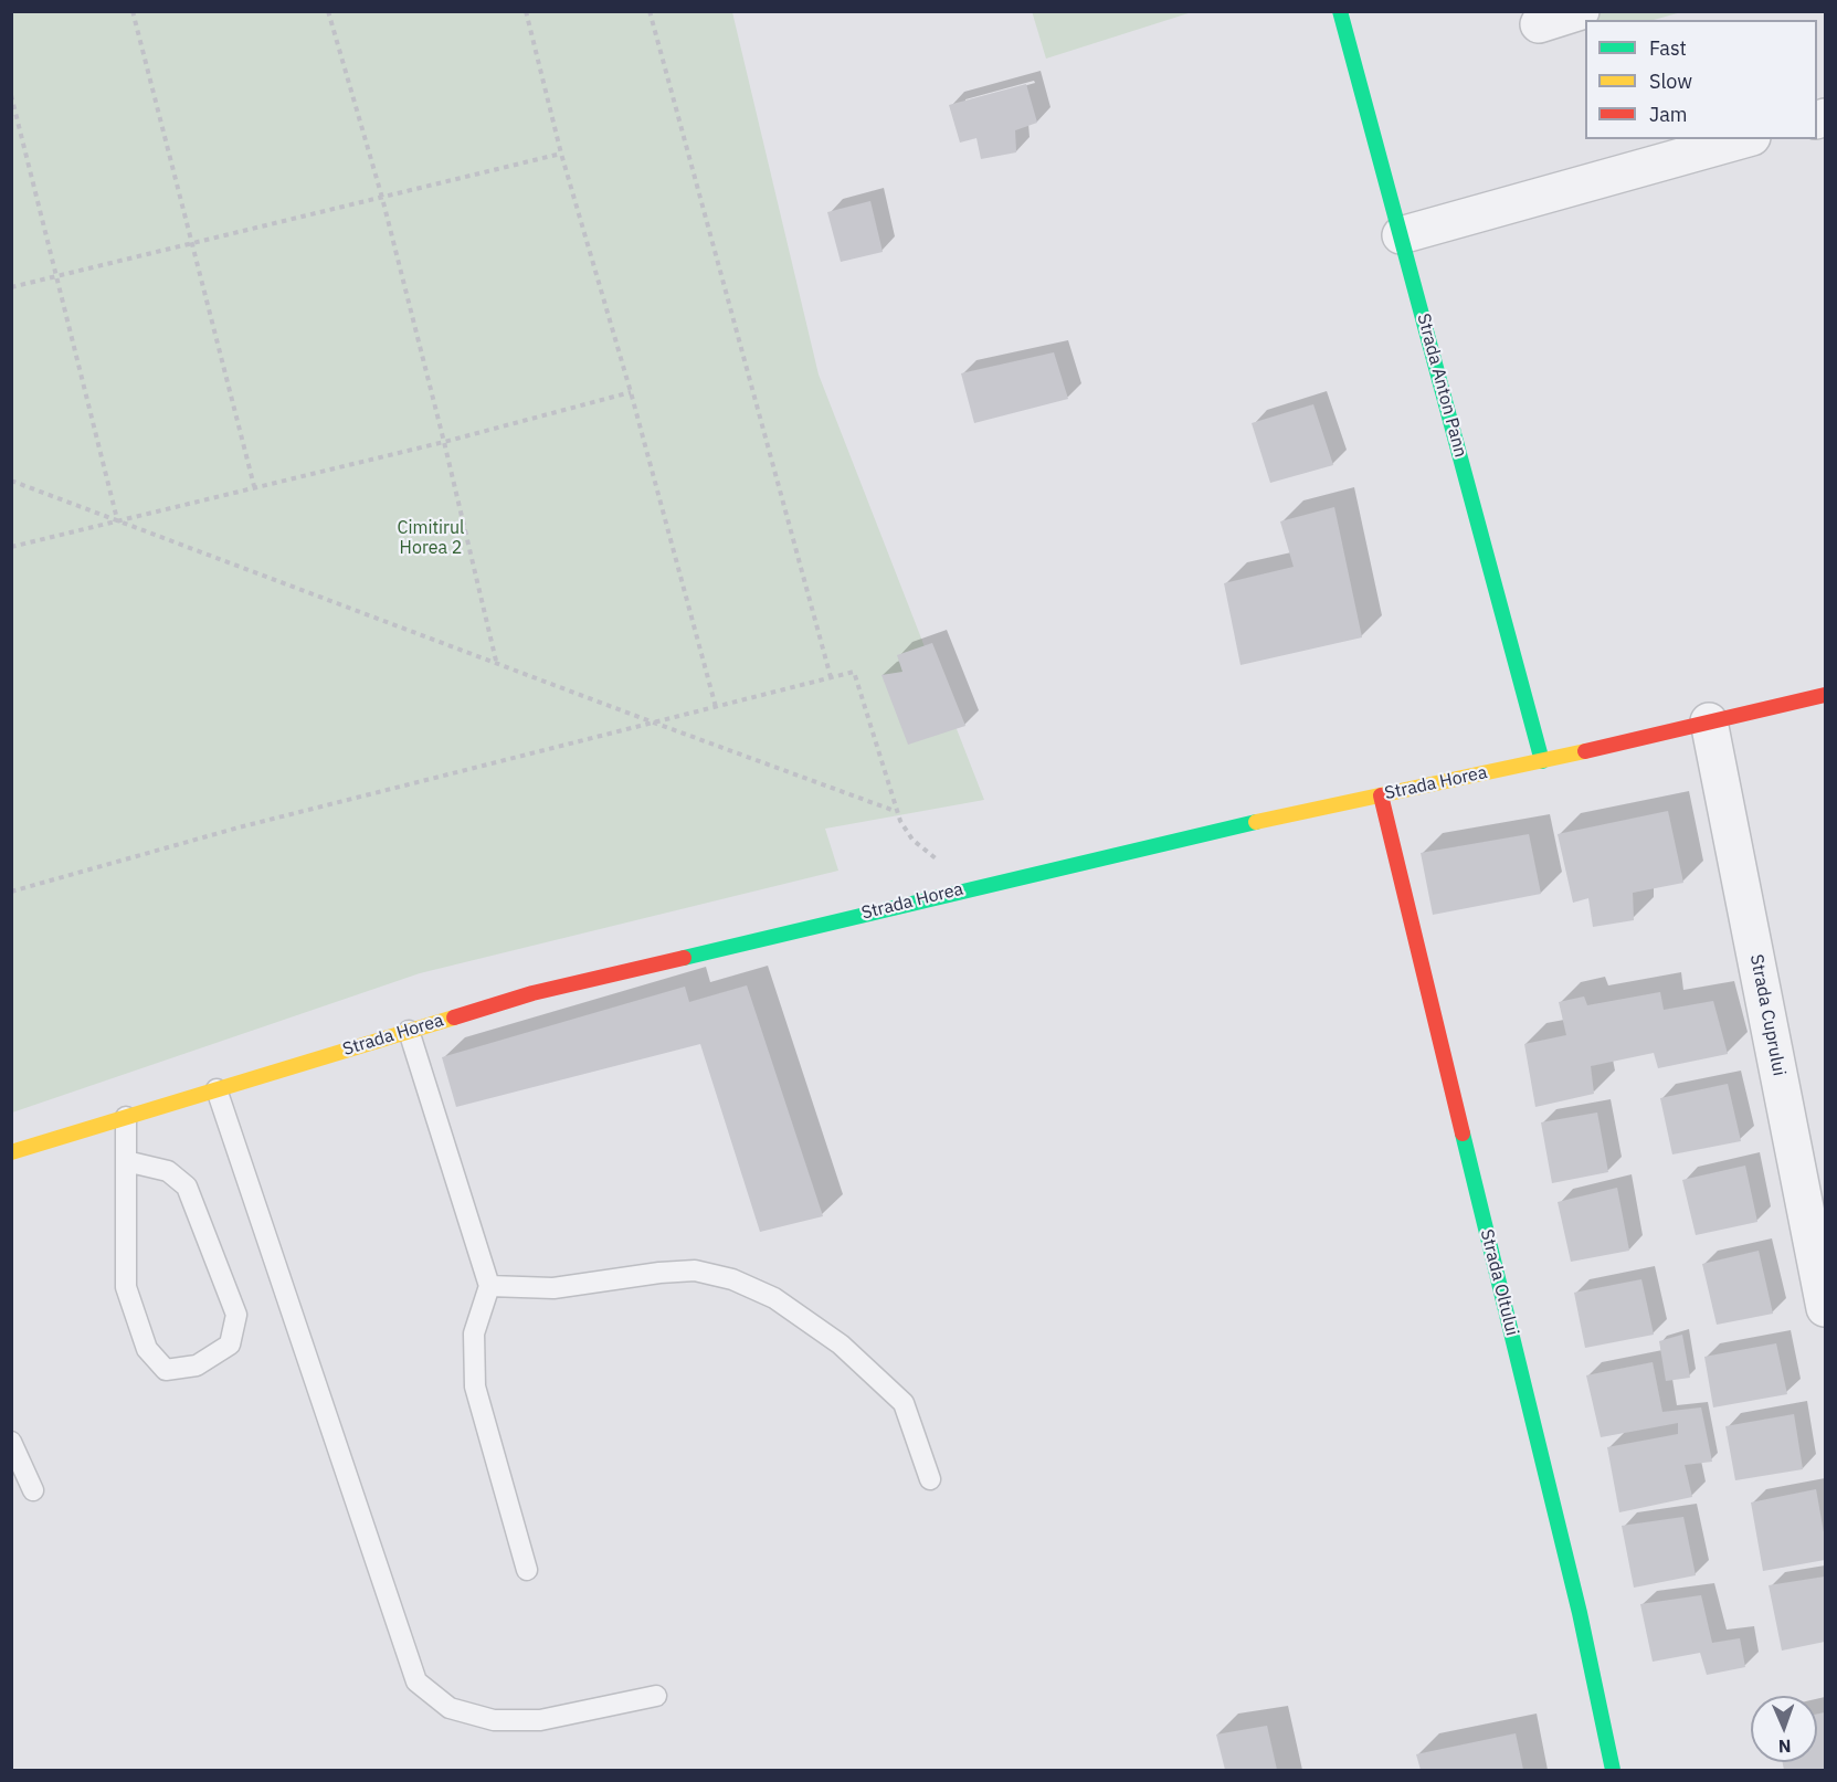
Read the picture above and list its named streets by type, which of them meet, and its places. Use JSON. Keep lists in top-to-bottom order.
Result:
{
  "streets": {
    "street": [
      "Strada Anton Pann",
      "Strada Horea",
      "Strada Cuprului",
      "Strada Oltului"
    ]
  },
  "crossings": [
    ["Strada Anton Pann", "Strada Horea"],
    ["Strada Horea", "Strada Cuprului"],
    ["Strada Horea", "Strada Oltului"]
  ],
  "parks": ["Cimitirul Horea 2"],
  "legend": ["Fast", "Slow", "Jam"],
  "north": "bottom"
}
